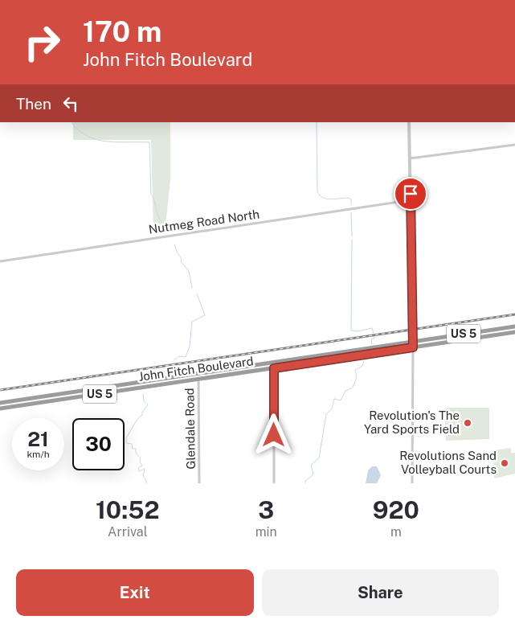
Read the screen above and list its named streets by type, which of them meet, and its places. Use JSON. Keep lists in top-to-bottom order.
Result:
{
  "streets": {
    "highway": ["US 5", "John Fitch Boulevard"],
    "street": ["Nutmeg Road North", "Glendale Road"]
  },
  "crossings": [
    ["John Fitch Boulevard", "Glendale Road"]
  ],
  "places": ["Revolution's The Yard Sports Field", "Revolutions Sand Volleyball Courts"],
  "page": {
    "turn": ["170 m", "John Fitch Boulevard"],
    "then": "Then",
    "speed": "21 km/h",
    "limit": "30",
    "eta": [
      "10:52",
      "Arrival",
      "3",
      "min",
      "920",
      "m"
    ],
    "buttons": ["Exit", "Share"]
  }
}
